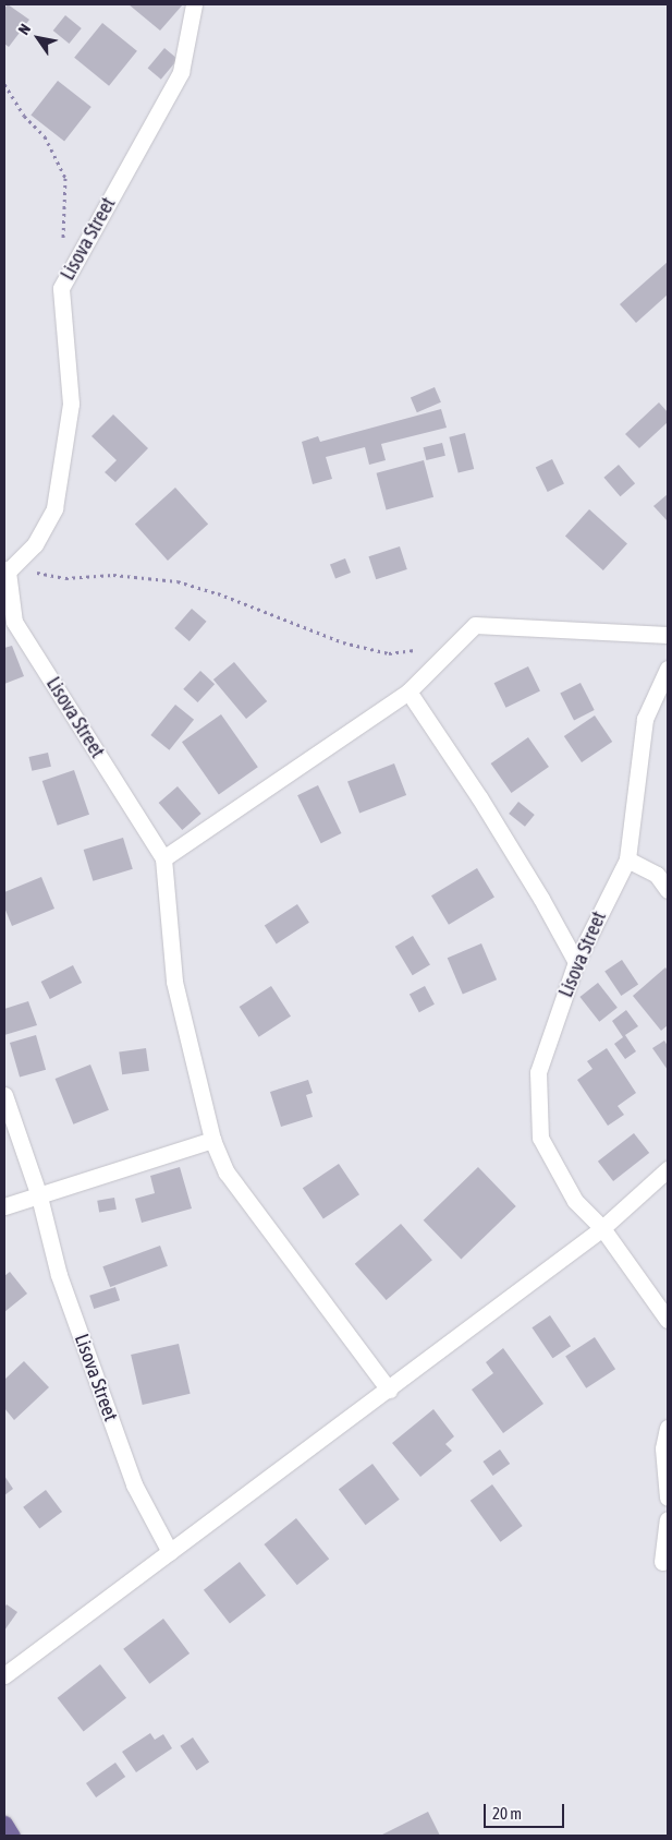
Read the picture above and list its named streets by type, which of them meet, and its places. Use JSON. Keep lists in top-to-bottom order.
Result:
{
  "streets": {
    "street": ["Lisova Street"]
  },
  "scale_bar": "20 m",
  "north": "top left"
}
